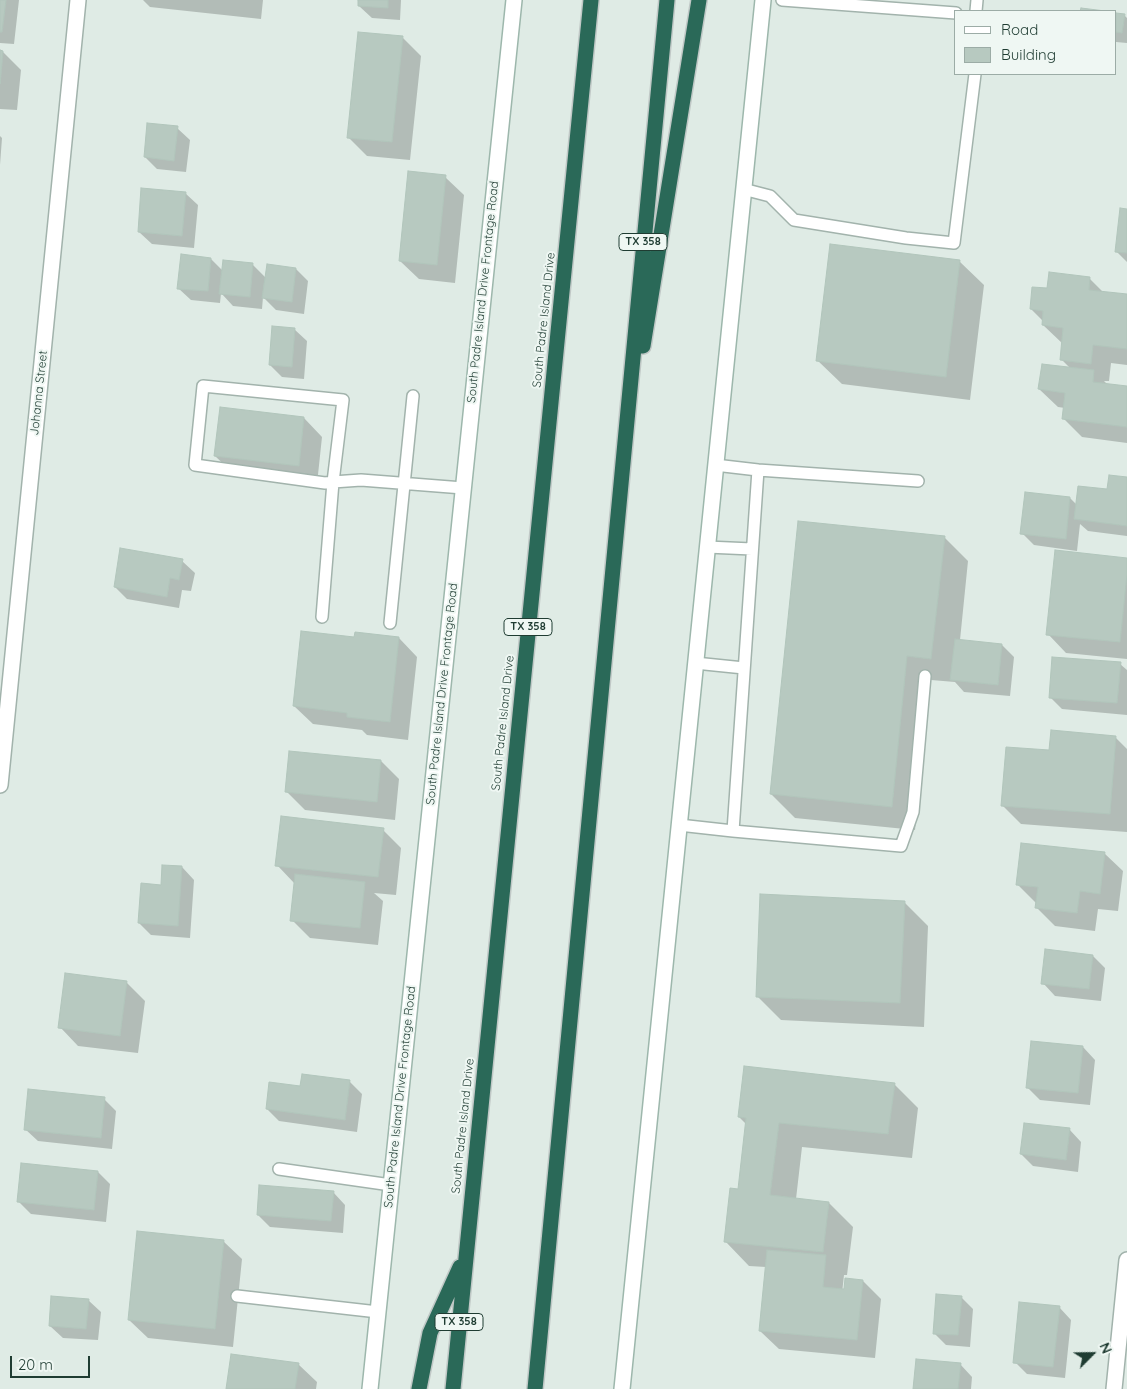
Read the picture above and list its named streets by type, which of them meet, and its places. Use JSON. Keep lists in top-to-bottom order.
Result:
{
  "streets": {
    "highway": ["TX 358", "South Padre Island Drive"],
    "main road": ["South Padre Island Drive Frontage Road", "Johanna Street"]
  },
  "legend": ["Road", "Building"],
  "scale_bar": "20 m",
  "north": "top right"
}
